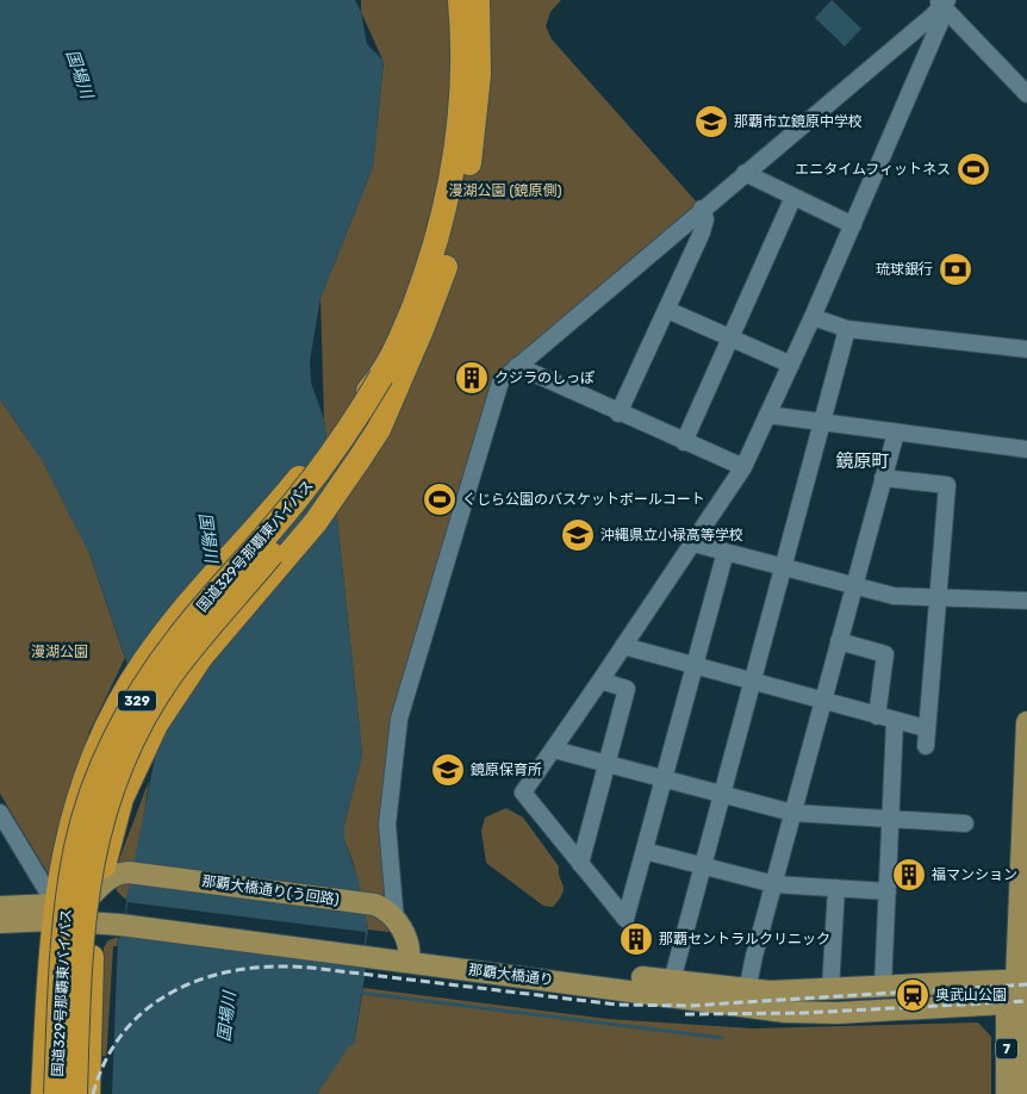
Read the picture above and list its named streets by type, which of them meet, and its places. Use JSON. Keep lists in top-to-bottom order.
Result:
{
  "streets": {
    "highway": ["国道329号那覇東バイパス", "329"],
    "main road": ["那覇大橋通り(う回路)", "那覇大橋通り", "7"]
  },
  "crossings": [
    ["那覇大橋通り(う回路)", "那覇大橋通り"],
    ["那覇大橋通り", "7"]
  ],
  "districts": ["鏡原町"],
  "water": ["国場川"],
  "parks": ["漫湖公園 (鏡原側)", "漫湖公園"],
  "places": {
    "school or university": ["那覇市立鏡原中学校", "沖縄県立小禄高等学校", "鏡原保育所"],
    "sports": ["エニタイムフィットネス", "くじら公園のバスケットボールコート"],
    "bank": ["琉球銀行"],
    "building": ["クジラのしっぽ", "福マンション", "那覇セントラルクリニック"],
    "station": ["奥武山公園"]
  }
}
